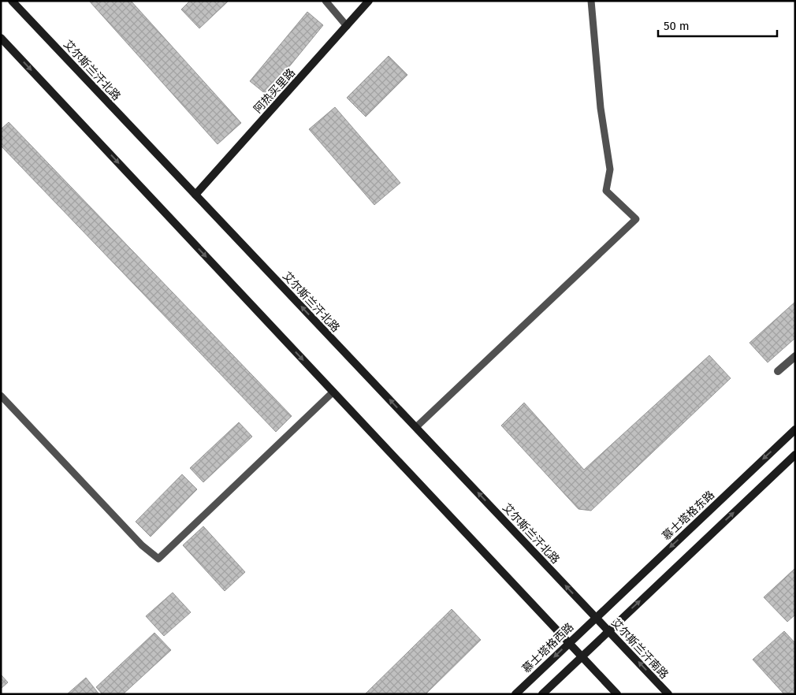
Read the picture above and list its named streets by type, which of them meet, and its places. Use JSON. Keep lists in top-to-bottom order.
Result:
{
  "streets": {
    "main road": [
      "艾尔斯兰汗北路",
      "阿热买里路",
      "慕士塔格东路",
      "慕士塔格西路",
      "艾尔斯兰汗南路"
    ]
  },
  "crossings": [
    ["艾尔斯兰汗北路", "阿热买里路"],
    ["艾尔斯兰汗北路", "慕士塔格东路"],
    ["艾尔斯兰汗北路", "慕士塔格西路"],
    ["艾尔斯兰汗北路", "艾尔斯兰汗南路"],
    ["慕士塔格东路", "慕士塔格西路"],
    ["慕士塔格东路", "艾尔斯兰汗南路"],
    ["慕士塔格西路", "艾尔斯兰汗南路"]
  ],
  "scale_bar": "50 m"
}
